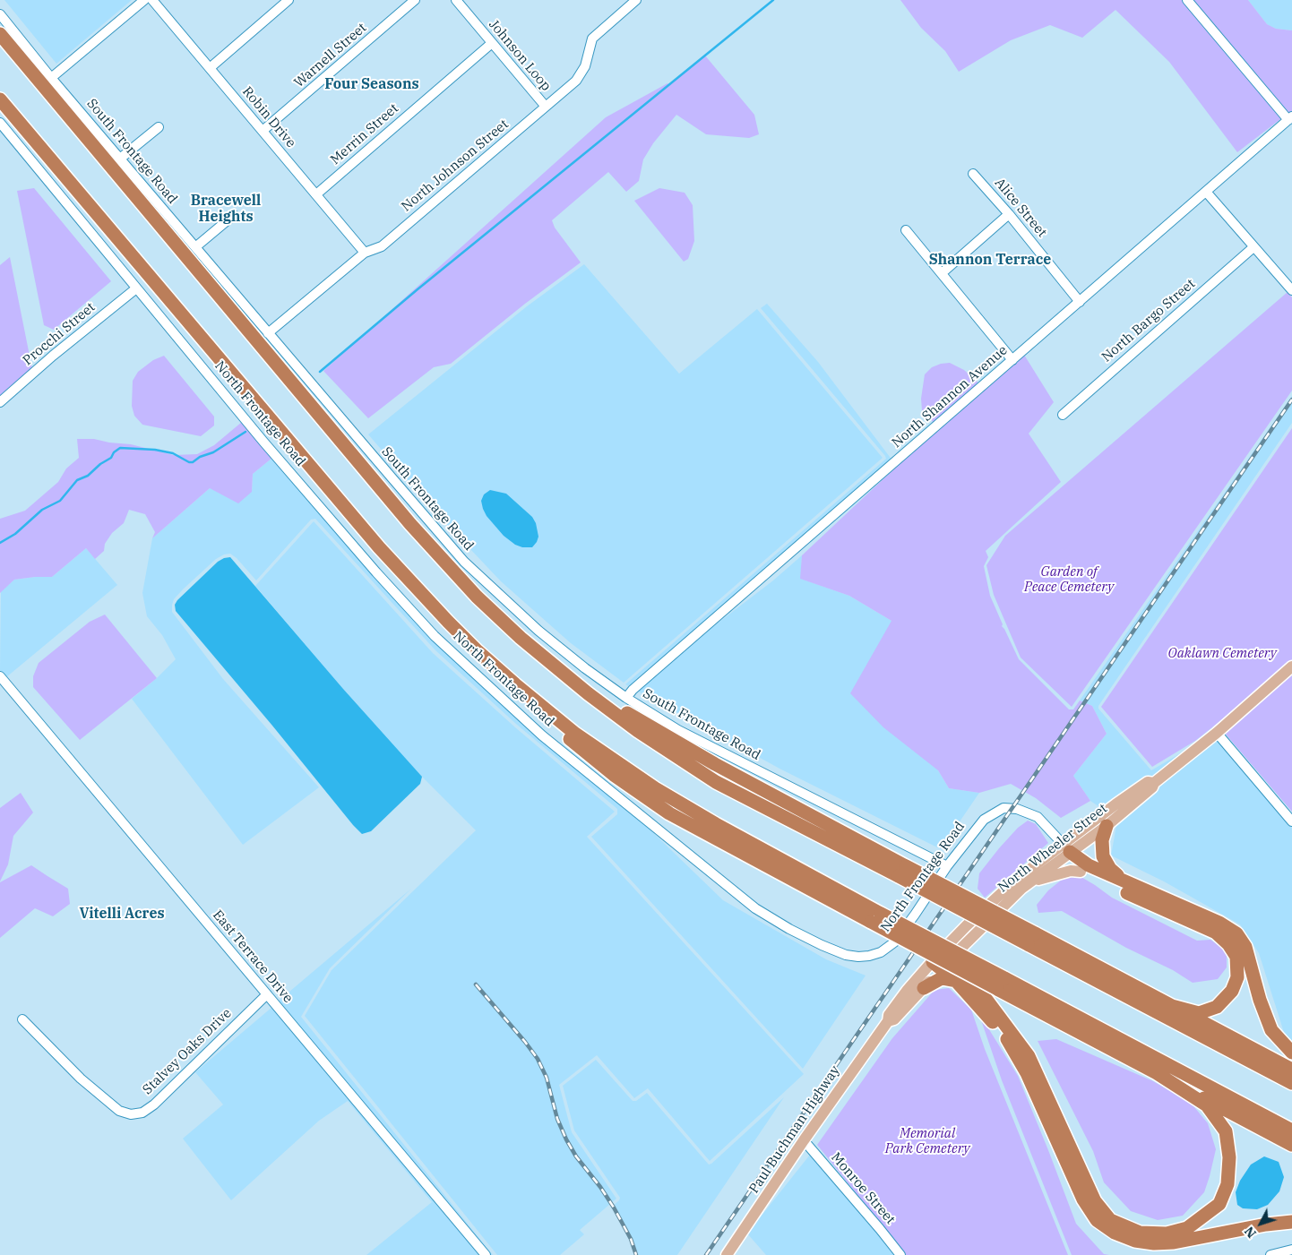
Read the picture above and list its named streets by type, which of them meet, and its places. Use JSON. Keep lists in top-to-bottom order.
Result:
{
  "streets": {
    "main road": ["North Wheeler Street", "Paul Buchman Highway"],
    "street": [
      "Warnell Street",
      "Johnson Loop",
      "Robin Drive",
      "Merrin Street",
      "South Frontage Road",
      "North Johnson Street",
      "Alice Street",
      "North Bargo Street",
      "Procchi Street",
      "North Shannon Avenue",
      "North Frontage Road",
      "East Terrace Drive",
      "Stalvey Oaks Drive",
      "Monroe Street"
    ]
  },
  "crossings": [
    ["Warnell Street", "Robin Drive"],
    ["Johnson Loop", "Merrin Street"],
    ["Johnson Loop", "North Johnson Street"],
    ["Robin Drive", "Merrin Street"],
    ["Robin Drive", "North Johnson Street"],
    ["South Frontage Road", "North Johnson Street"],
    ["South Frontage Road", "North Shannon Avenue"],
    ["South Frontage Road", "North Frontage Road"],
    ["Alice Street", "North Shannon Avenue"],
    ["Procchi Street", "North Frontage Road"],
    ["North Frontage Road", "North Wheeler Street"],
    ["North Wheeler Street", "Paul Buchman Highway"],
    ["East Terrace Drive", "Stalvey Oaks Drive"],
    ["Paul Buchman Highway", "Monroe Street"]
  ],
  "districts": [
    "Four Seasons",
    "Bracewell Heights",
    "Shannon Terrace",
    "Vitelli Acres"
  ],
  "parks": ["Garden of Peace Cemetery", "Oaklawn Cemetery", "Memorial Park Cemetery"],
  "north": "bottom left"
}
